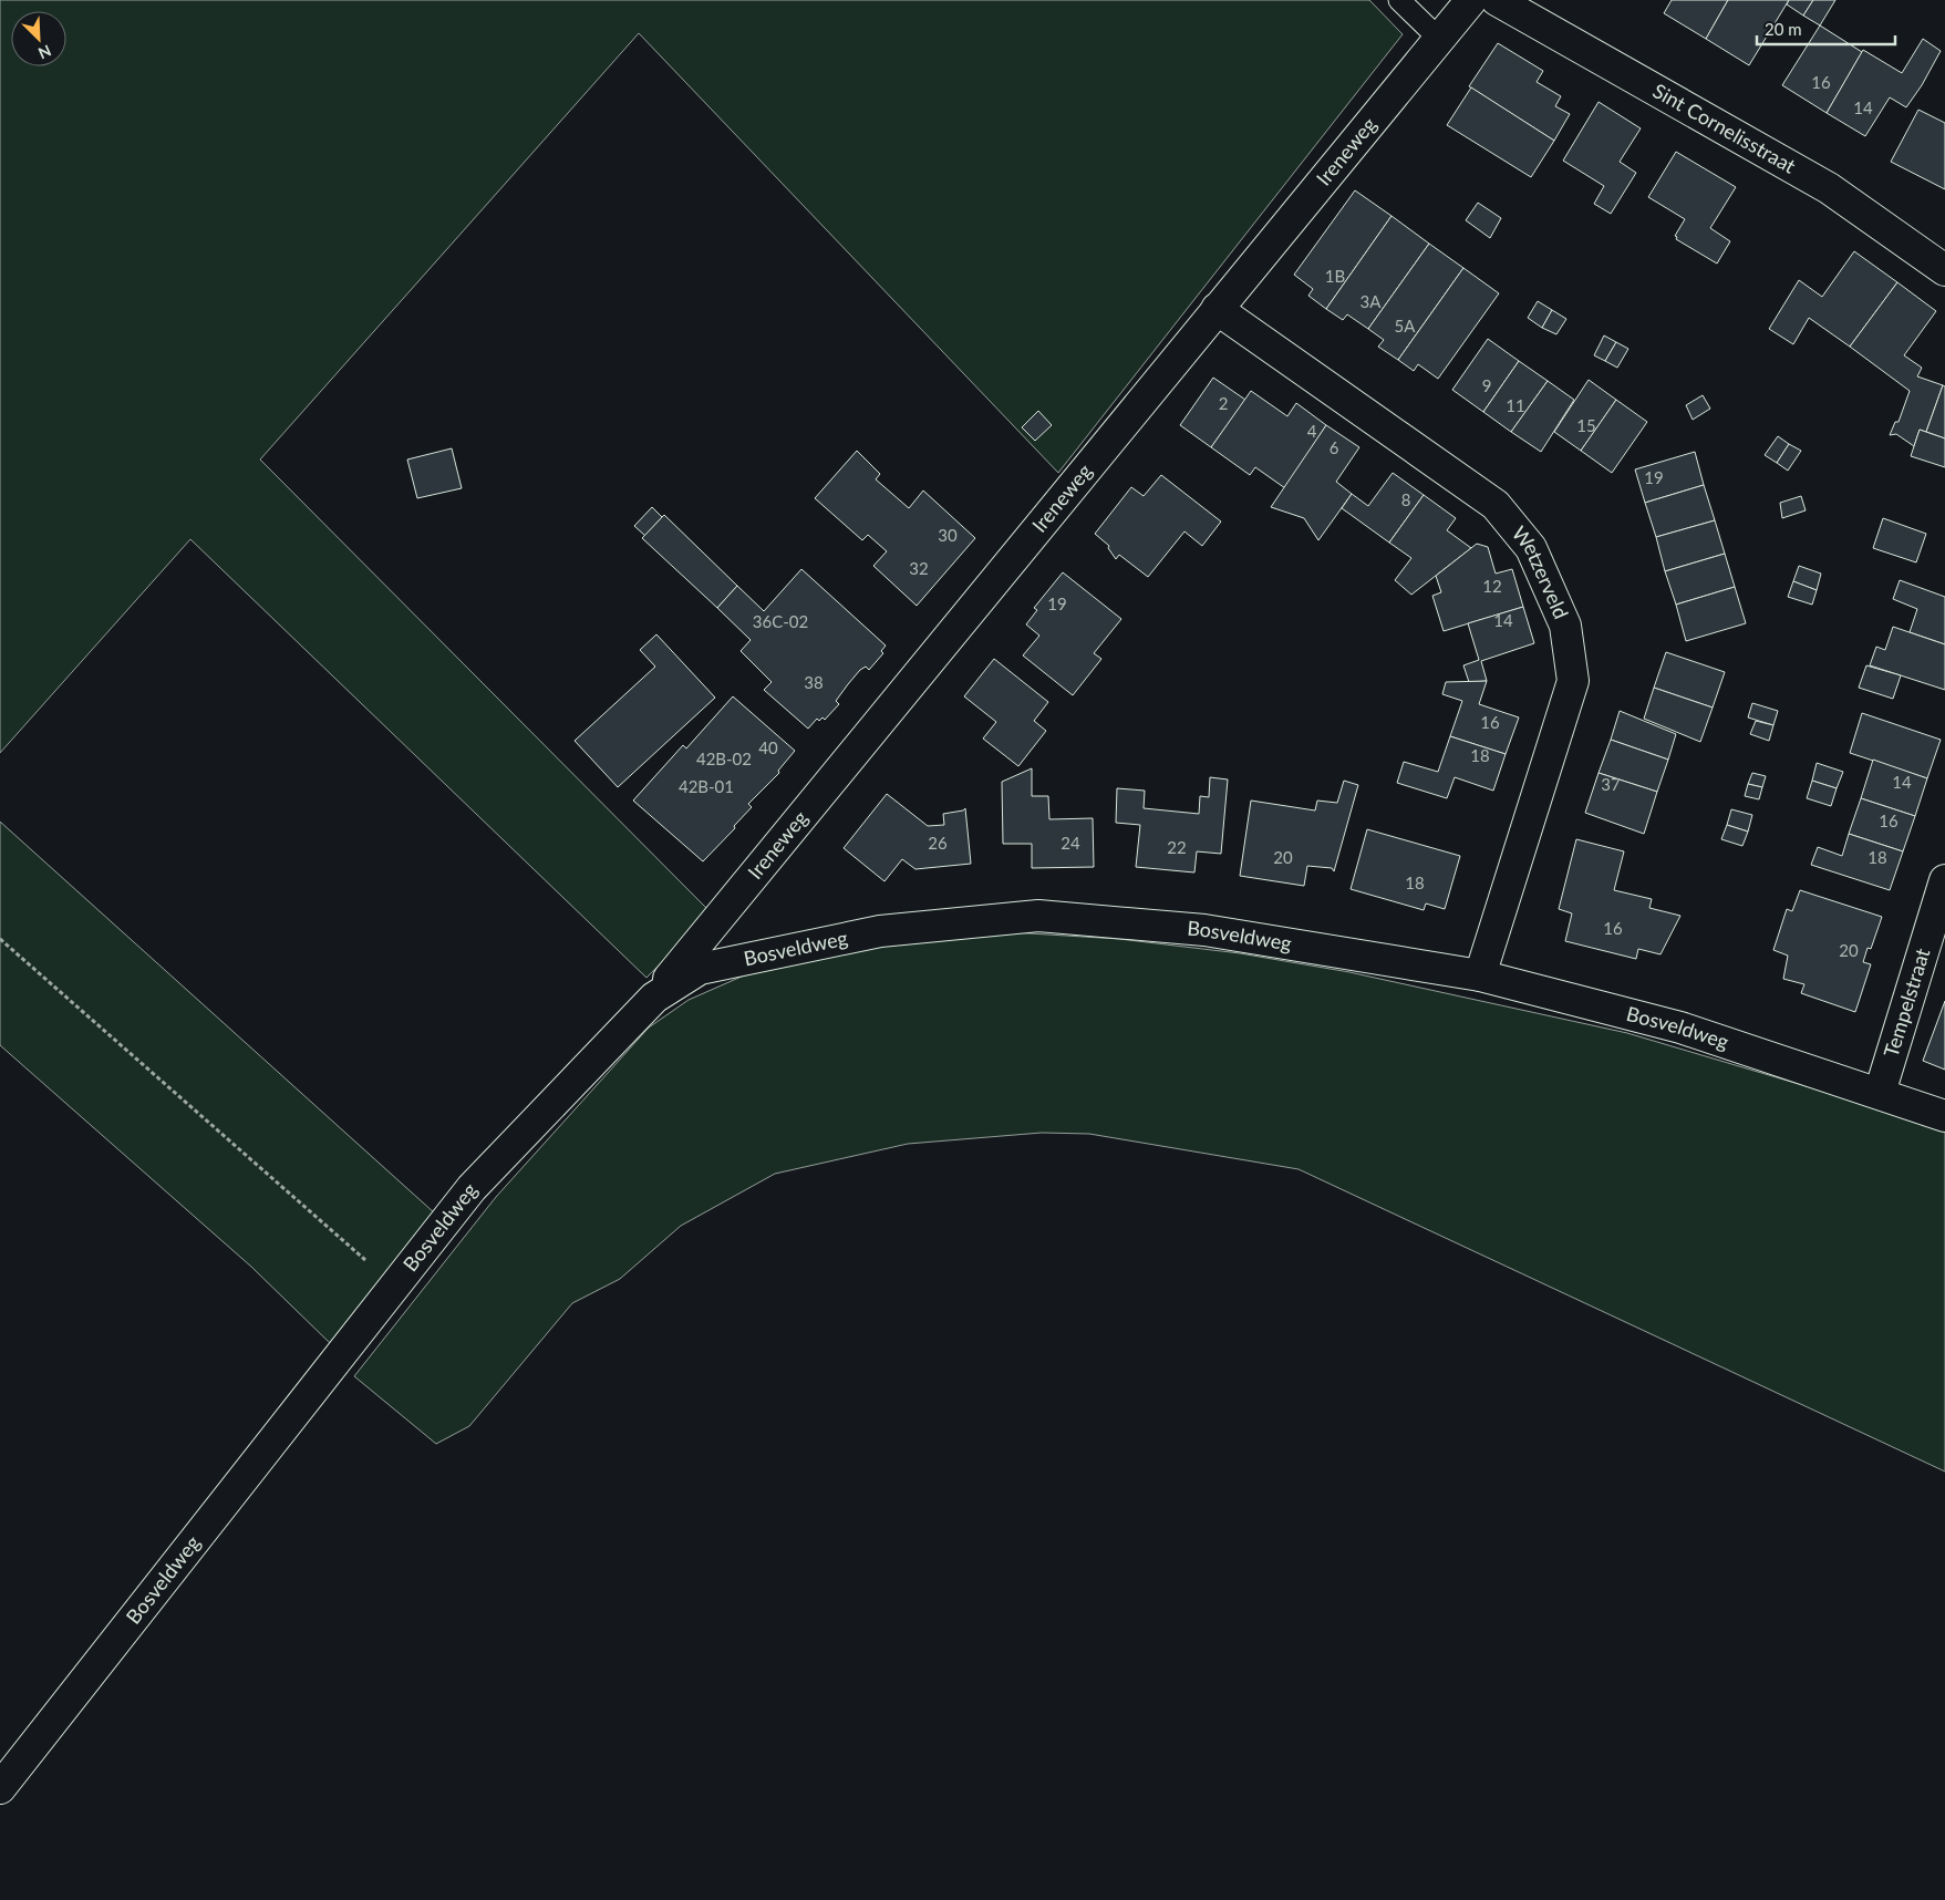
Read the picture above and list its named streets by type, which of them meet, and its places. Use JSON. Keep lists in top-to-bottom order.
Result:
{
  "streets": {
    "street": [
      "Sint Cornelisstraat",
      "Ireneweg",
      "Wetzerveld",
      "Bosveldweg",
      "Tempelstraat"
    ]
  },
  "crossings": [
    ["Ireneweg", "Wetzerveld"],
    ["Ireneweg", "Bosveldweg"],
    ["Wetzerveld", "Bosveldweg"],
    ["Bosveldweg", "Tempelstraat"]
  ],
  "house_numbers": [
    "16",
    "14",
    "1B",
    "3A",
    "5A",
    "9",
    "2",
    "11",
    "15",
    "4",
    "6",
    "19",
    "8",
    "30",
    "32",
    "12",
    "19",
    "14",
    "36C-02",
    "38",
    "16",
    "40",
    "18",
    "42B-02",
    "14",
    "37",
    "42B-01",
    "16",
    "26",
    "24",
    "22",
    "20",
    "18",
    "18",
    "16",
    "20"
  ],
  "scale_bar": "20 m",
  "north": "bottom right"
}
